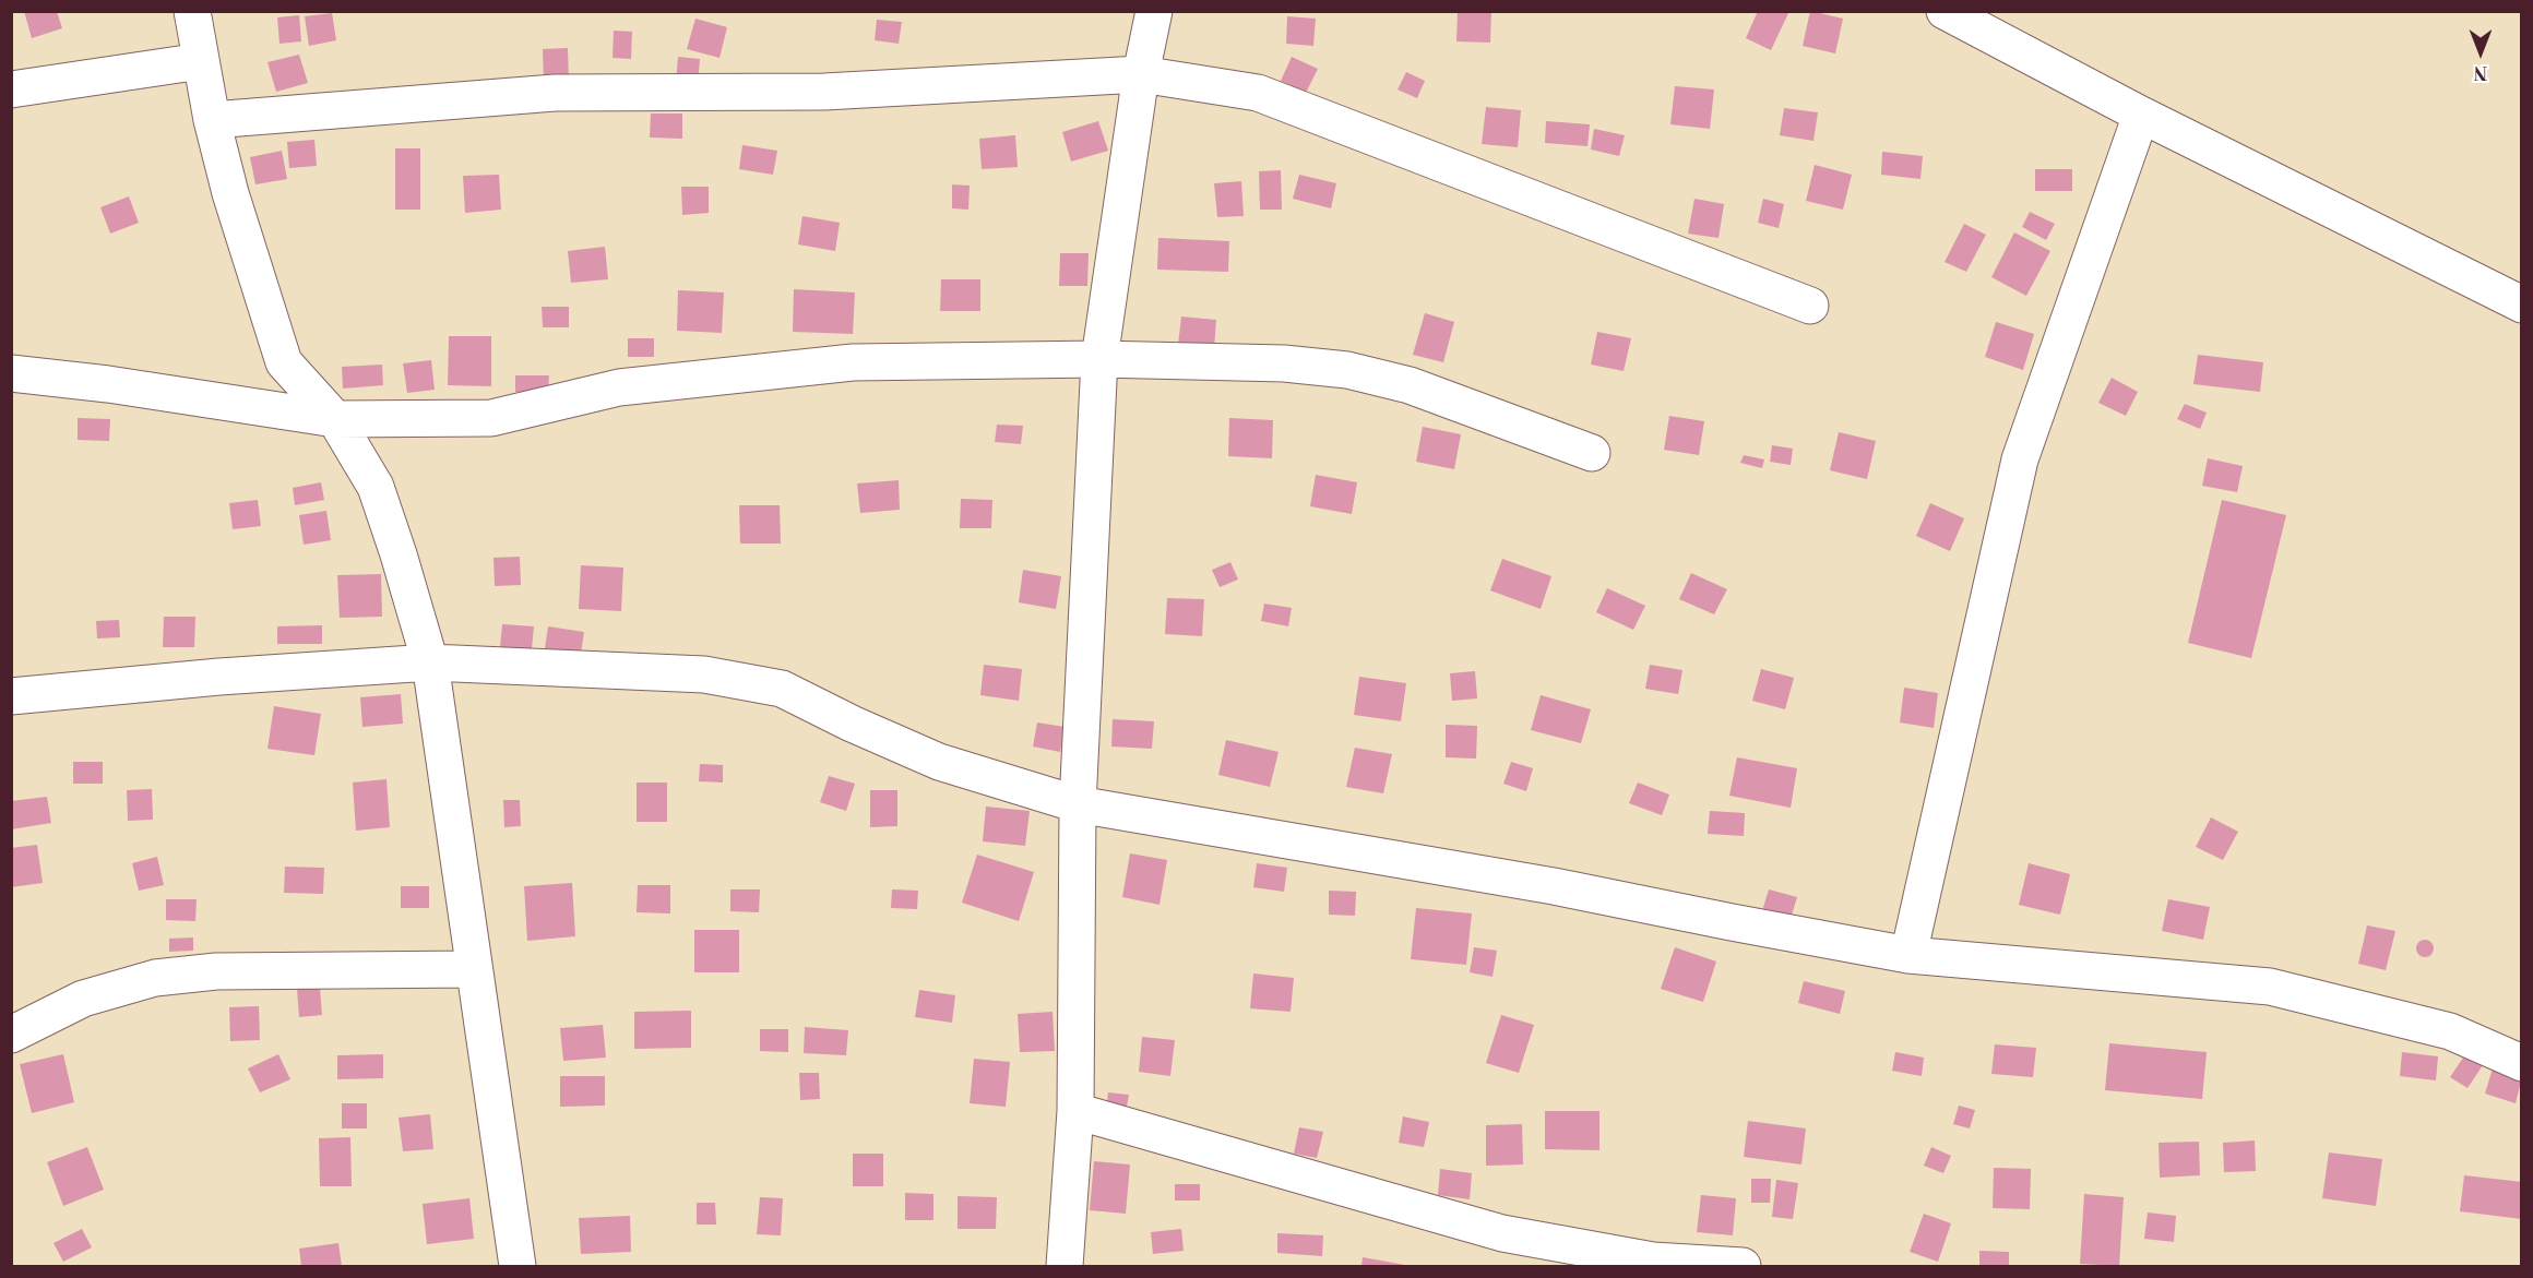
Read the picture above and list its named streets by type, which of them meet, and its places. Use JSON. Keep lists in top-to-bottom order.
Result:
{
  "north": "bottom"
}
